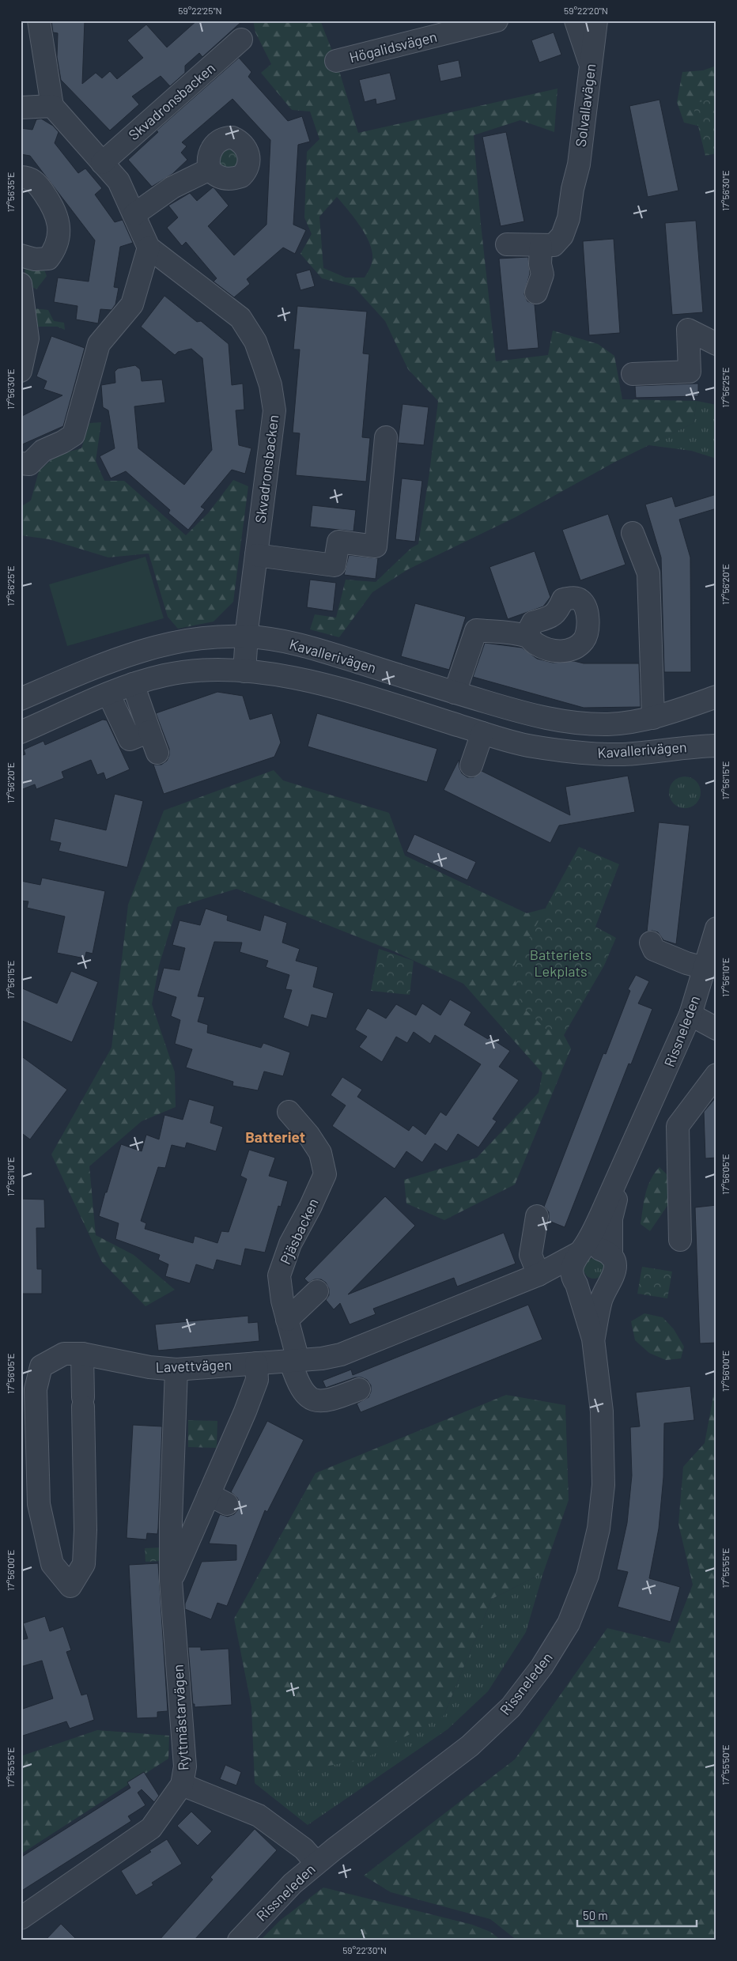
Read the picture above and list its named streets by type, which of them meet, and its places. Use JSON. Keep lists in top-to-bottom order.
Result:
{
  "streets": {
    "street": [
      "Högalidsvägen",
      "Skvadronsbacken",
      "Solvallavägen",
      "Kavallerivägen",
      "Rissneleden",
      "Pjäsbacken",
      "Lavettvägen",
      "Ryttmästarvägen"
    ]
  },
  "crossings": [
    ["Skvadronsbacken", "Kavallerivägen"],
    ["Rissneleden", "Lavettvägen"],
    ["Pjäsbacken", "Lavettvägen"],
    ["Lavettvägen", "Ryttmästarvägen"]
  ],
  "districts": ["Batteriet"],
  "parks": ["Batteriets Lekplats"],
  "scale_bar": "50 m",
  "coordinates": [
    "59°22'25\"N",
    "59°22'20\"N",
    "17°56'30\"E",
    "17°56'35\"E",
    "17°56'25\"E",
    "17°56'20\"E",
    "17°56'15\"E",
    "17°56'10\"E",
    "17°56'05\"E",
    "17°56'00\"E",
    "17°55'55\"E",
    "17°55'50\"E",
    "59°22'30\"N"
  ]
}
